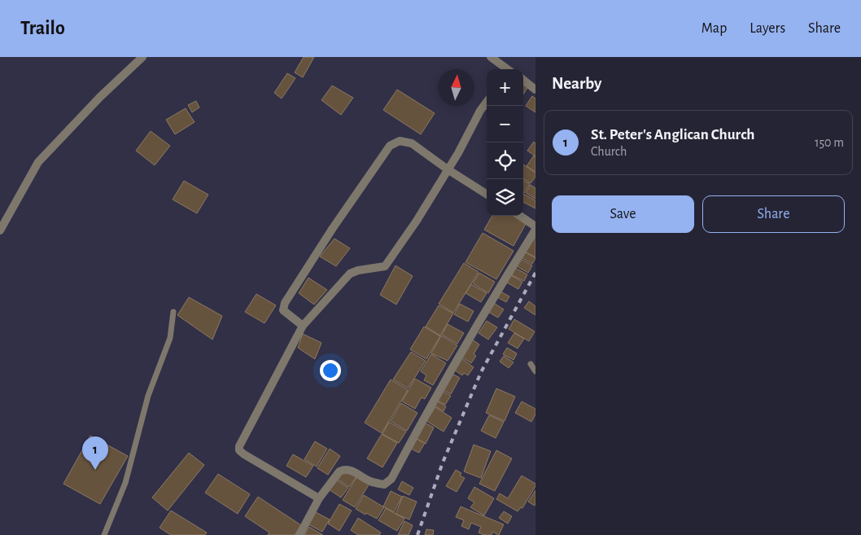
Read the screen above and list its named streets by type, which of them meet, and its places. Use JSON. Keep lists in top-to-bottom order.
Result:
{
  "north": "top",
  "page": {
    "header": "Trailo",
    "nav": ["Map", "Layers", "Share"],
    "heading": "Nearby",
    "map_buttons": ["+", "−"],
    "list": [
      {
        "mark": "1",
        "name": "St. Peter's Anglican Church",
        "note": "Church",
        "value": "150 m"
      }
    ],
    "buttons": ["Save", "Share"],
    "pins": "1"
  }
}
